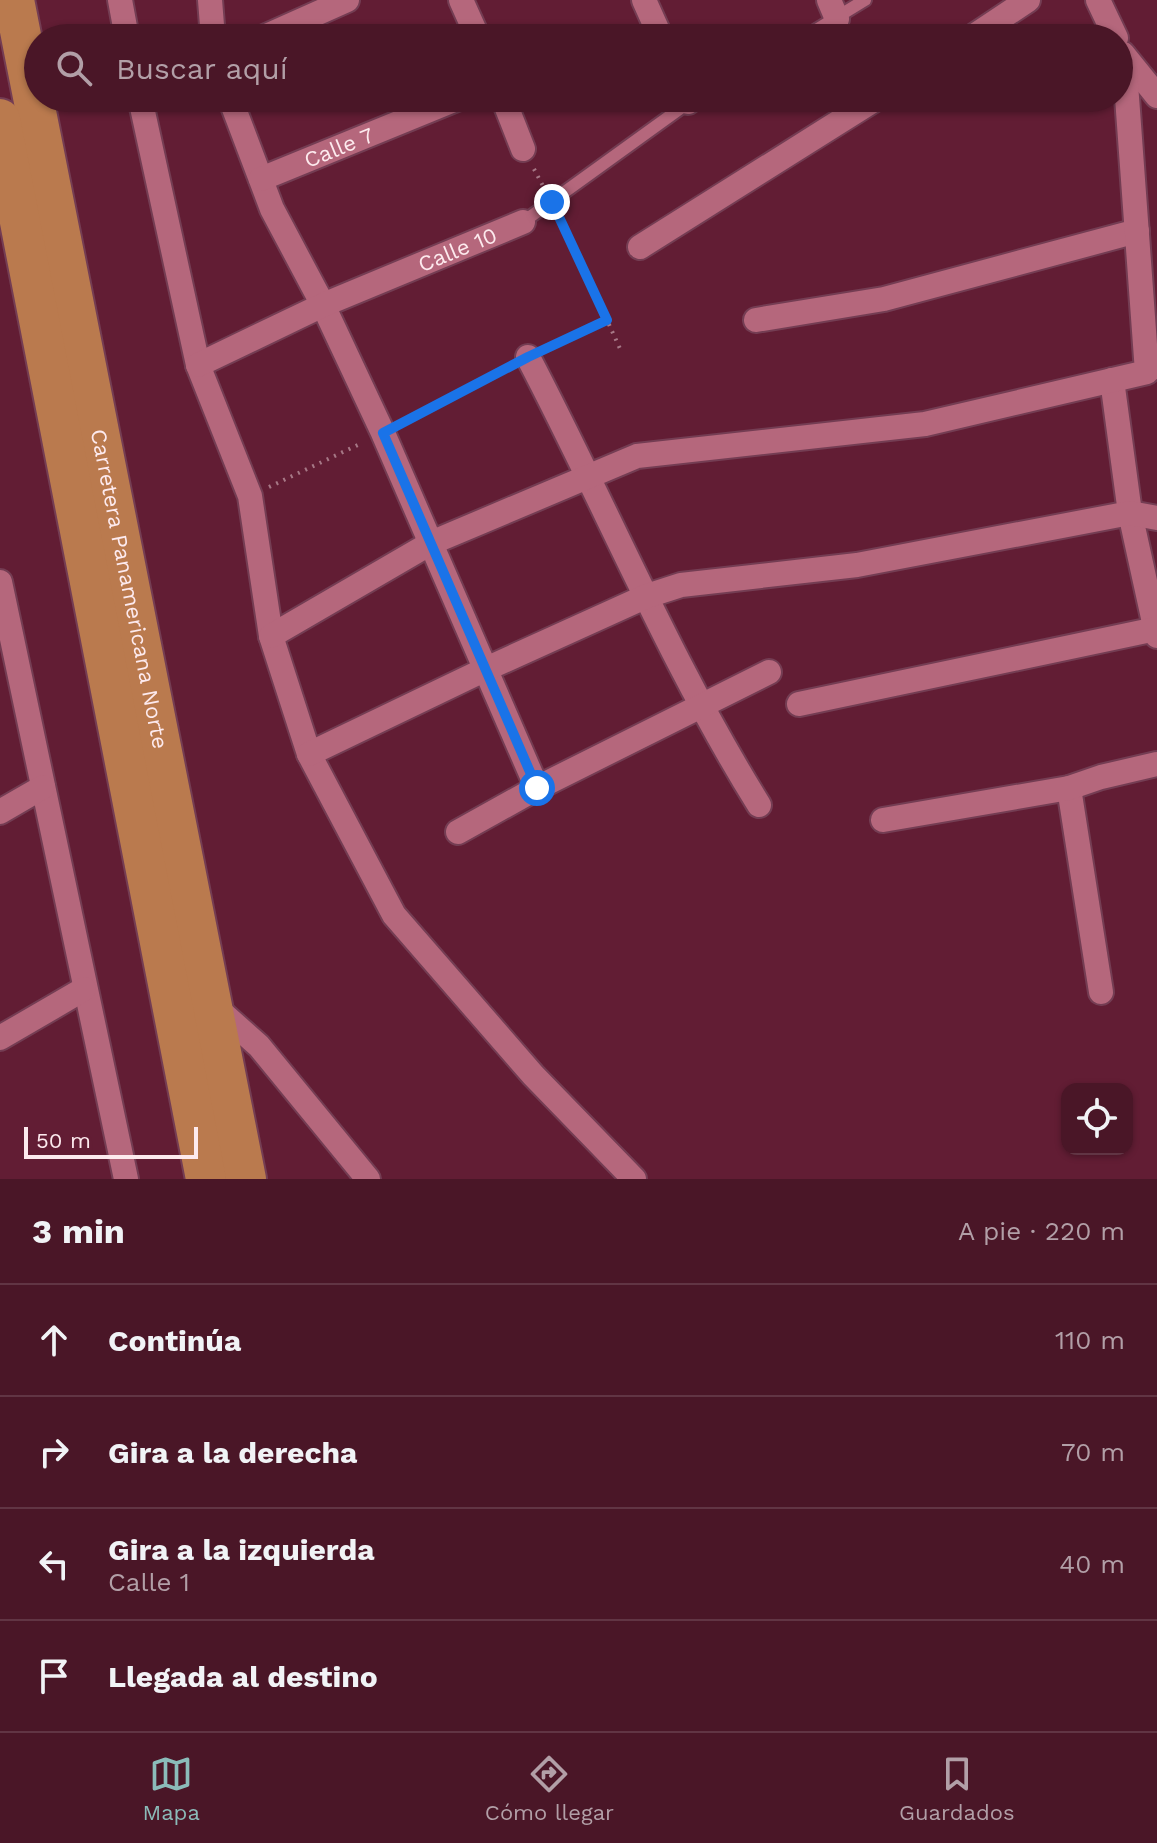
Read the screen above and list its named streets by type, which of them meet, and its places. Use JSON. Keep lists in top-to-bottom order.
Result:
{
  "streets": {
    "highway": ["Carretera Panamericana Norte"],
    "street": ["Calle 7", "Calle 10"]
  },
  "scale_bar": "50 m",
  "page": {
    "search": "Buscar aquí",
    "scale": "50 m",
    "heading": ["3 min", "A pie · 220 m"],
    "list": [
      ["Continúa", "110 m"],
      ["Gira a la derecha", "70 m"],
      ["Gira a la izquierda", "Calle 1", "40 m"],
      "Llegada al destino"
    ],
    "nav": ["Mapa", "Cómo llegar", "Guardados"]
  }
}
